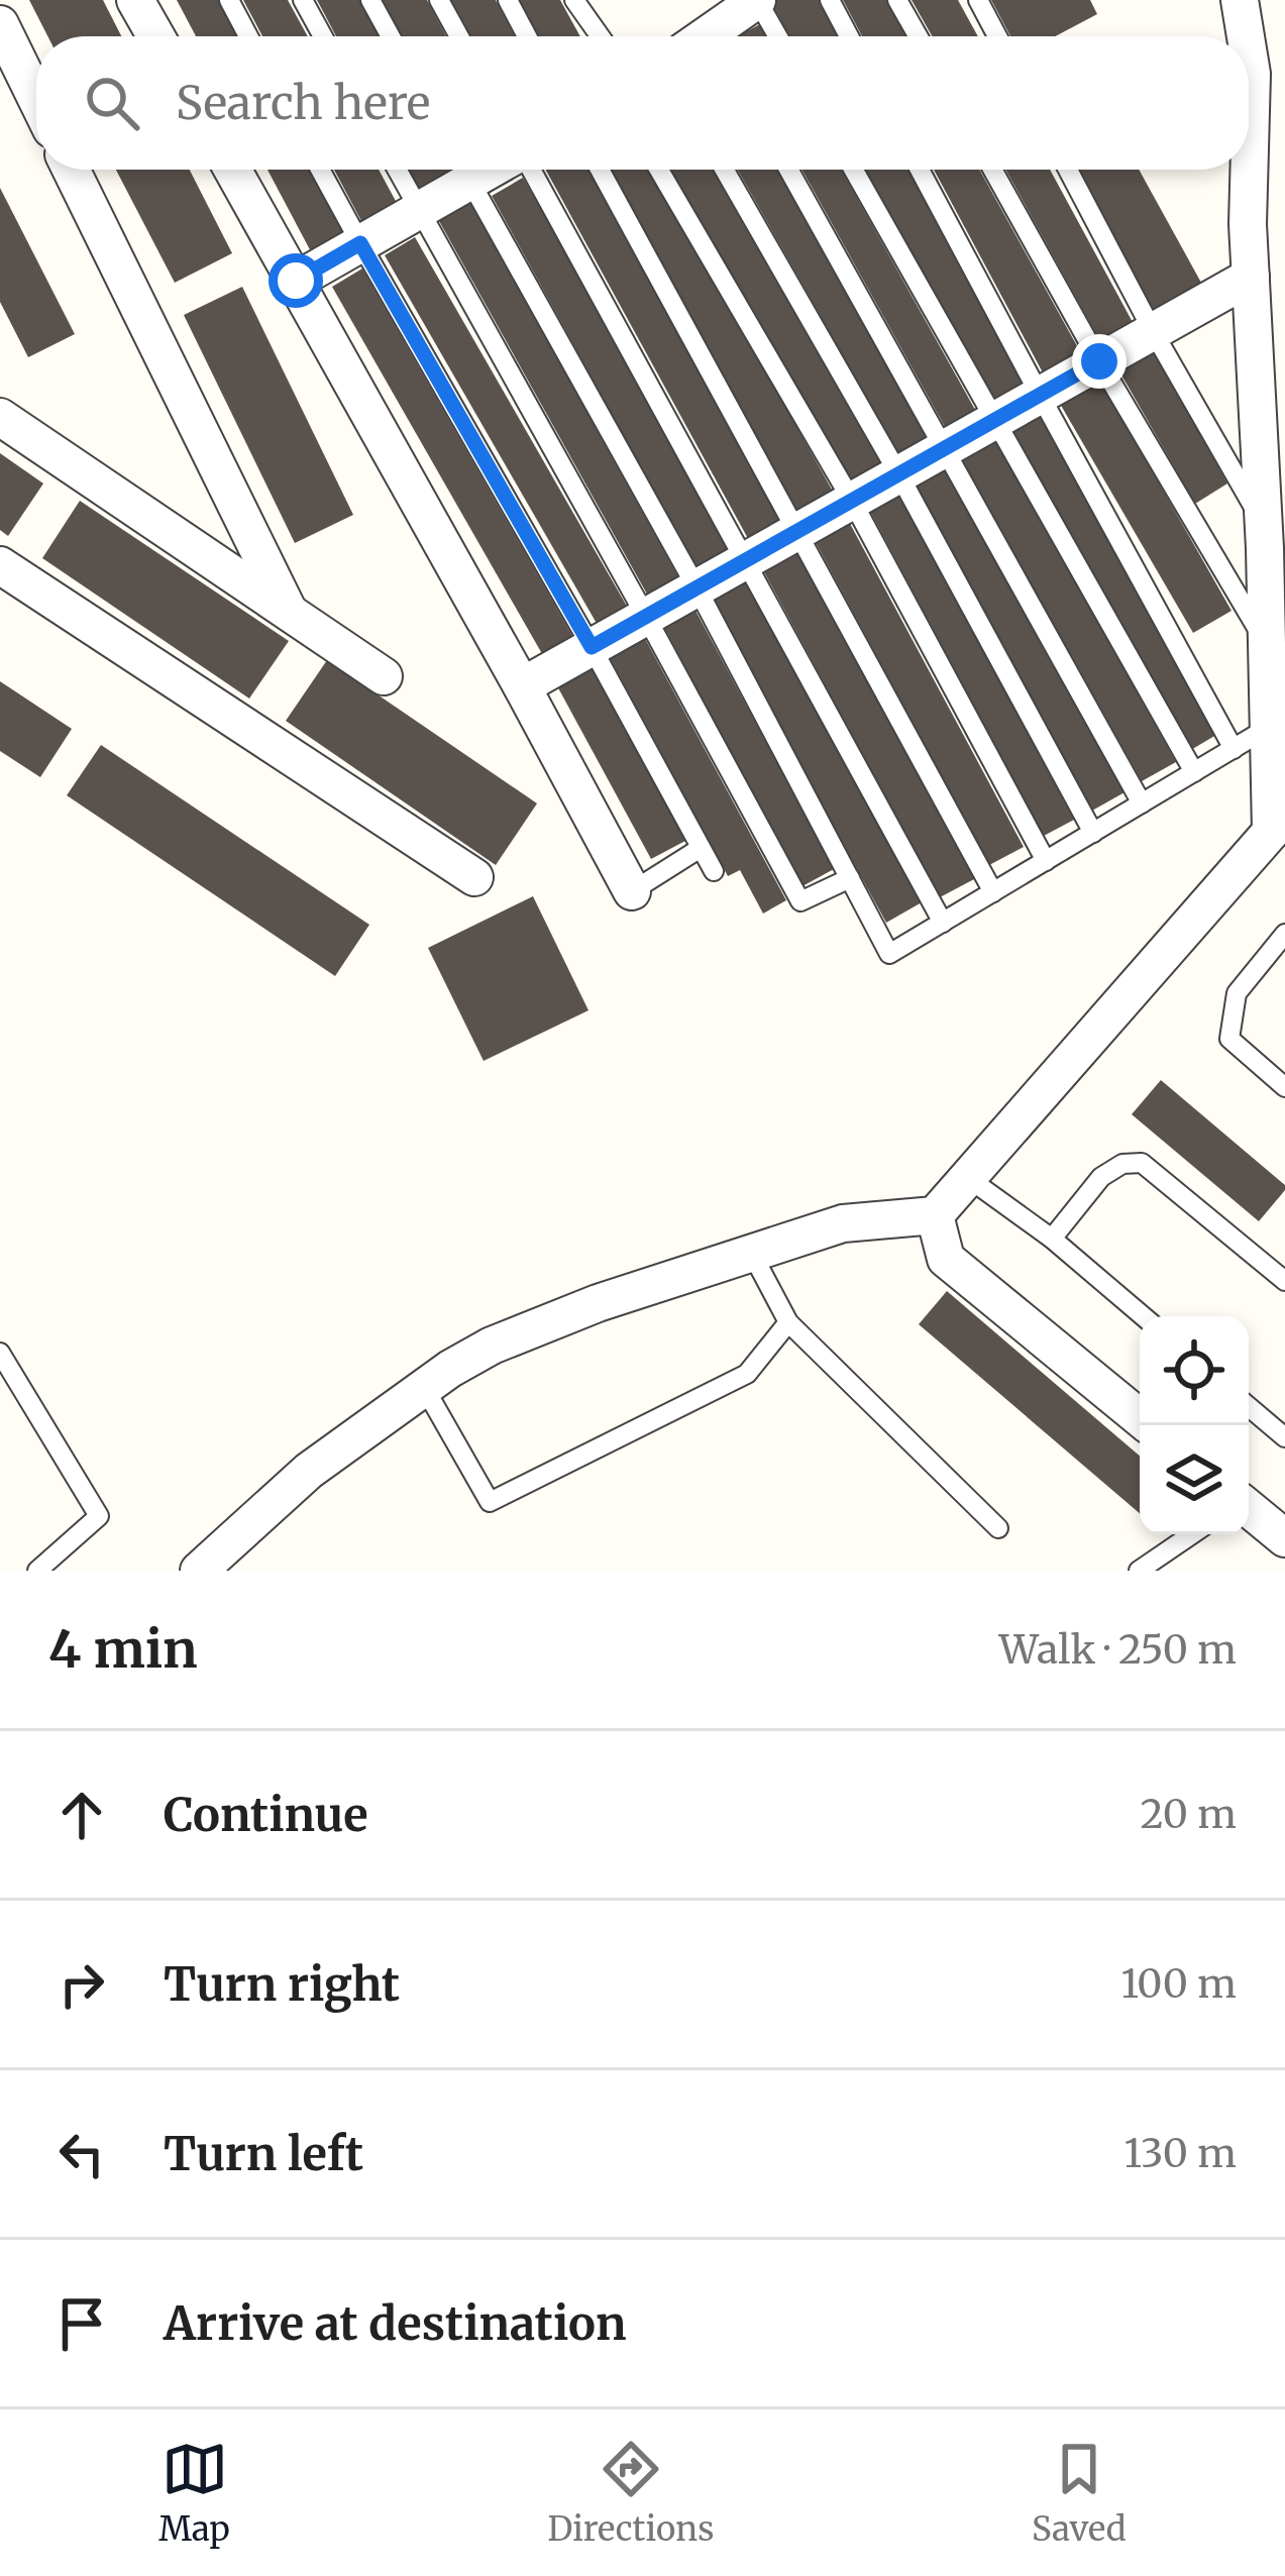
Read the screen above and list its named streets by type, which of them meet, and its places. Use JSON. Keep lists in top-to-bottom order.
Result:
{
  "page": {
    "search": "Search here",
    "heading": ["4 min", "Walk · 250 m"],
    "list": [
      ["Continue", "20 m"],
      ["Turn right", "100 m"],
      ["Turn left", "130 m"],
      "Arrive at destination"
    ],
    "nav": ["Map", "Directions", "Saved"]
  }
}
